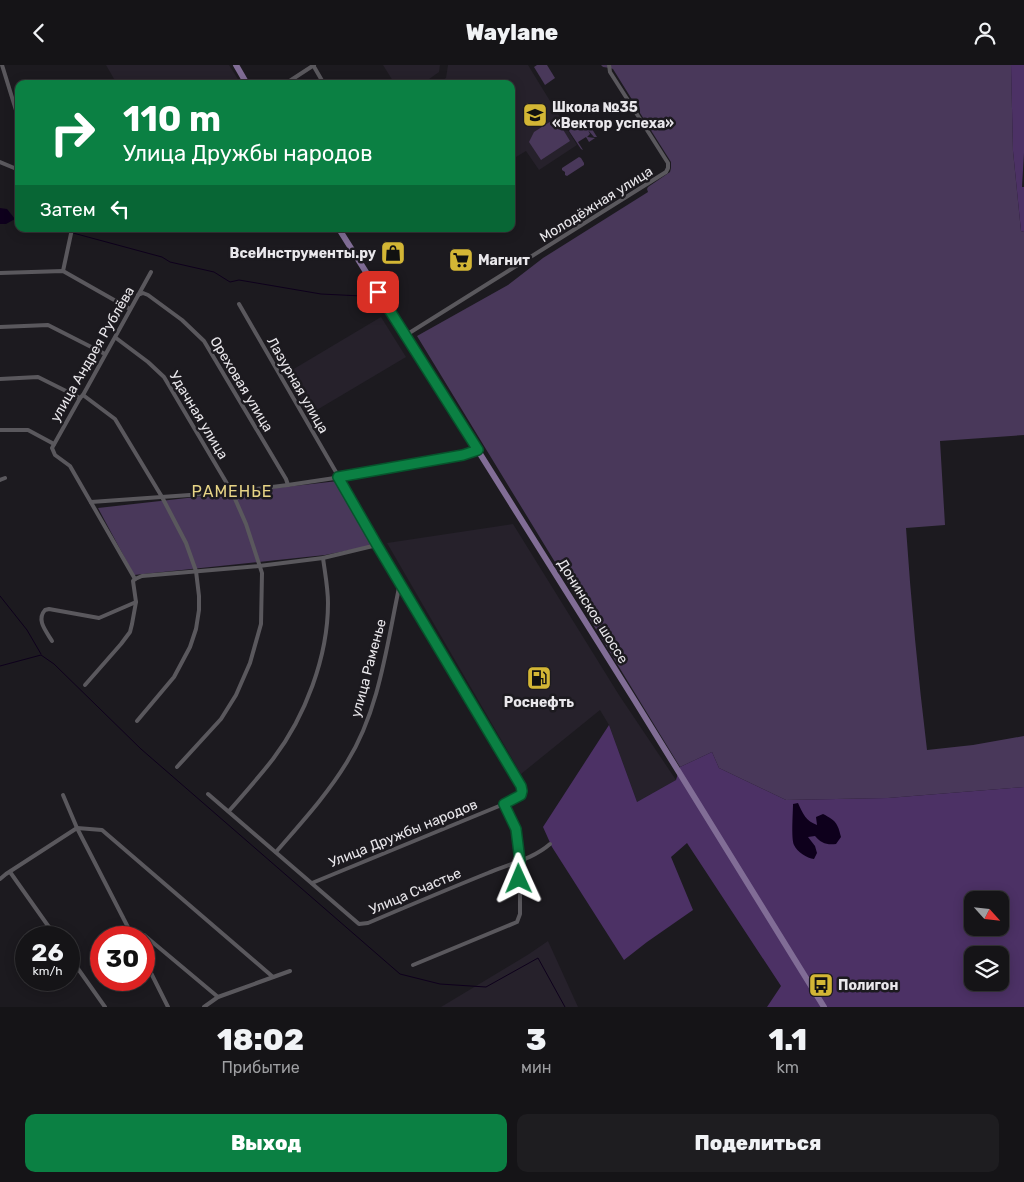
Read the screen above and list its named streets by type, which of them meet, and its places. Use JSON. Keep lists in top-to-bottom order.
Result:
{
  "streets": {
    "main road": ["Донинское шоссе"],
    "street": [
      "Молодёжная улица",
      "улица Андрея Рублёва",
      "Ореховая улица",
      "Лазурная улица",
      "Удачная улица",
      "улица Раменье",
      "Улица Дружбы народов",
      "Улица Счастье"
    ]
  },
  "crossings": [
    ["Молодёжная улица", "Донинское шоссе"],
    ["улица Андрея Рублёва", "Ореховая улица"],
    ["улица Андрея Рублёва", "Удачная улица"],
    ["улица Раменье", "Улица Дружбы народов"],
    ["улица Раменье", "Улица Счастье"],
    ["Улица Дружбы народов", "Улица Счастье"]
  ],
  "districts": ["РАМЕНЬЕ"],
  "places": {
    "school or university": ["Школа №35 «Вектор успеха»"],
    "shop": ["ВсеИнструменты.ру"],
    "supermarket": ["Магнит"],
    "fuel station": ["Роснефть"],
    "bus stop": ["Полигон"]
  },
  "north": "bottom right",
  "page": {
    "header": "Waylane",
    "turn": ["110 m", "Улица Дружбы народов"],
    "then": "Затем",
    "speed": "26 km/h",
    "limit": "30",
    "eta": [
      "18:02",
      "Прибытие",
      "3",
      "мин",
      "1.1",
      "km"
    ],
    "buttons": ["Выход", "Поделиться"]
  }
}
